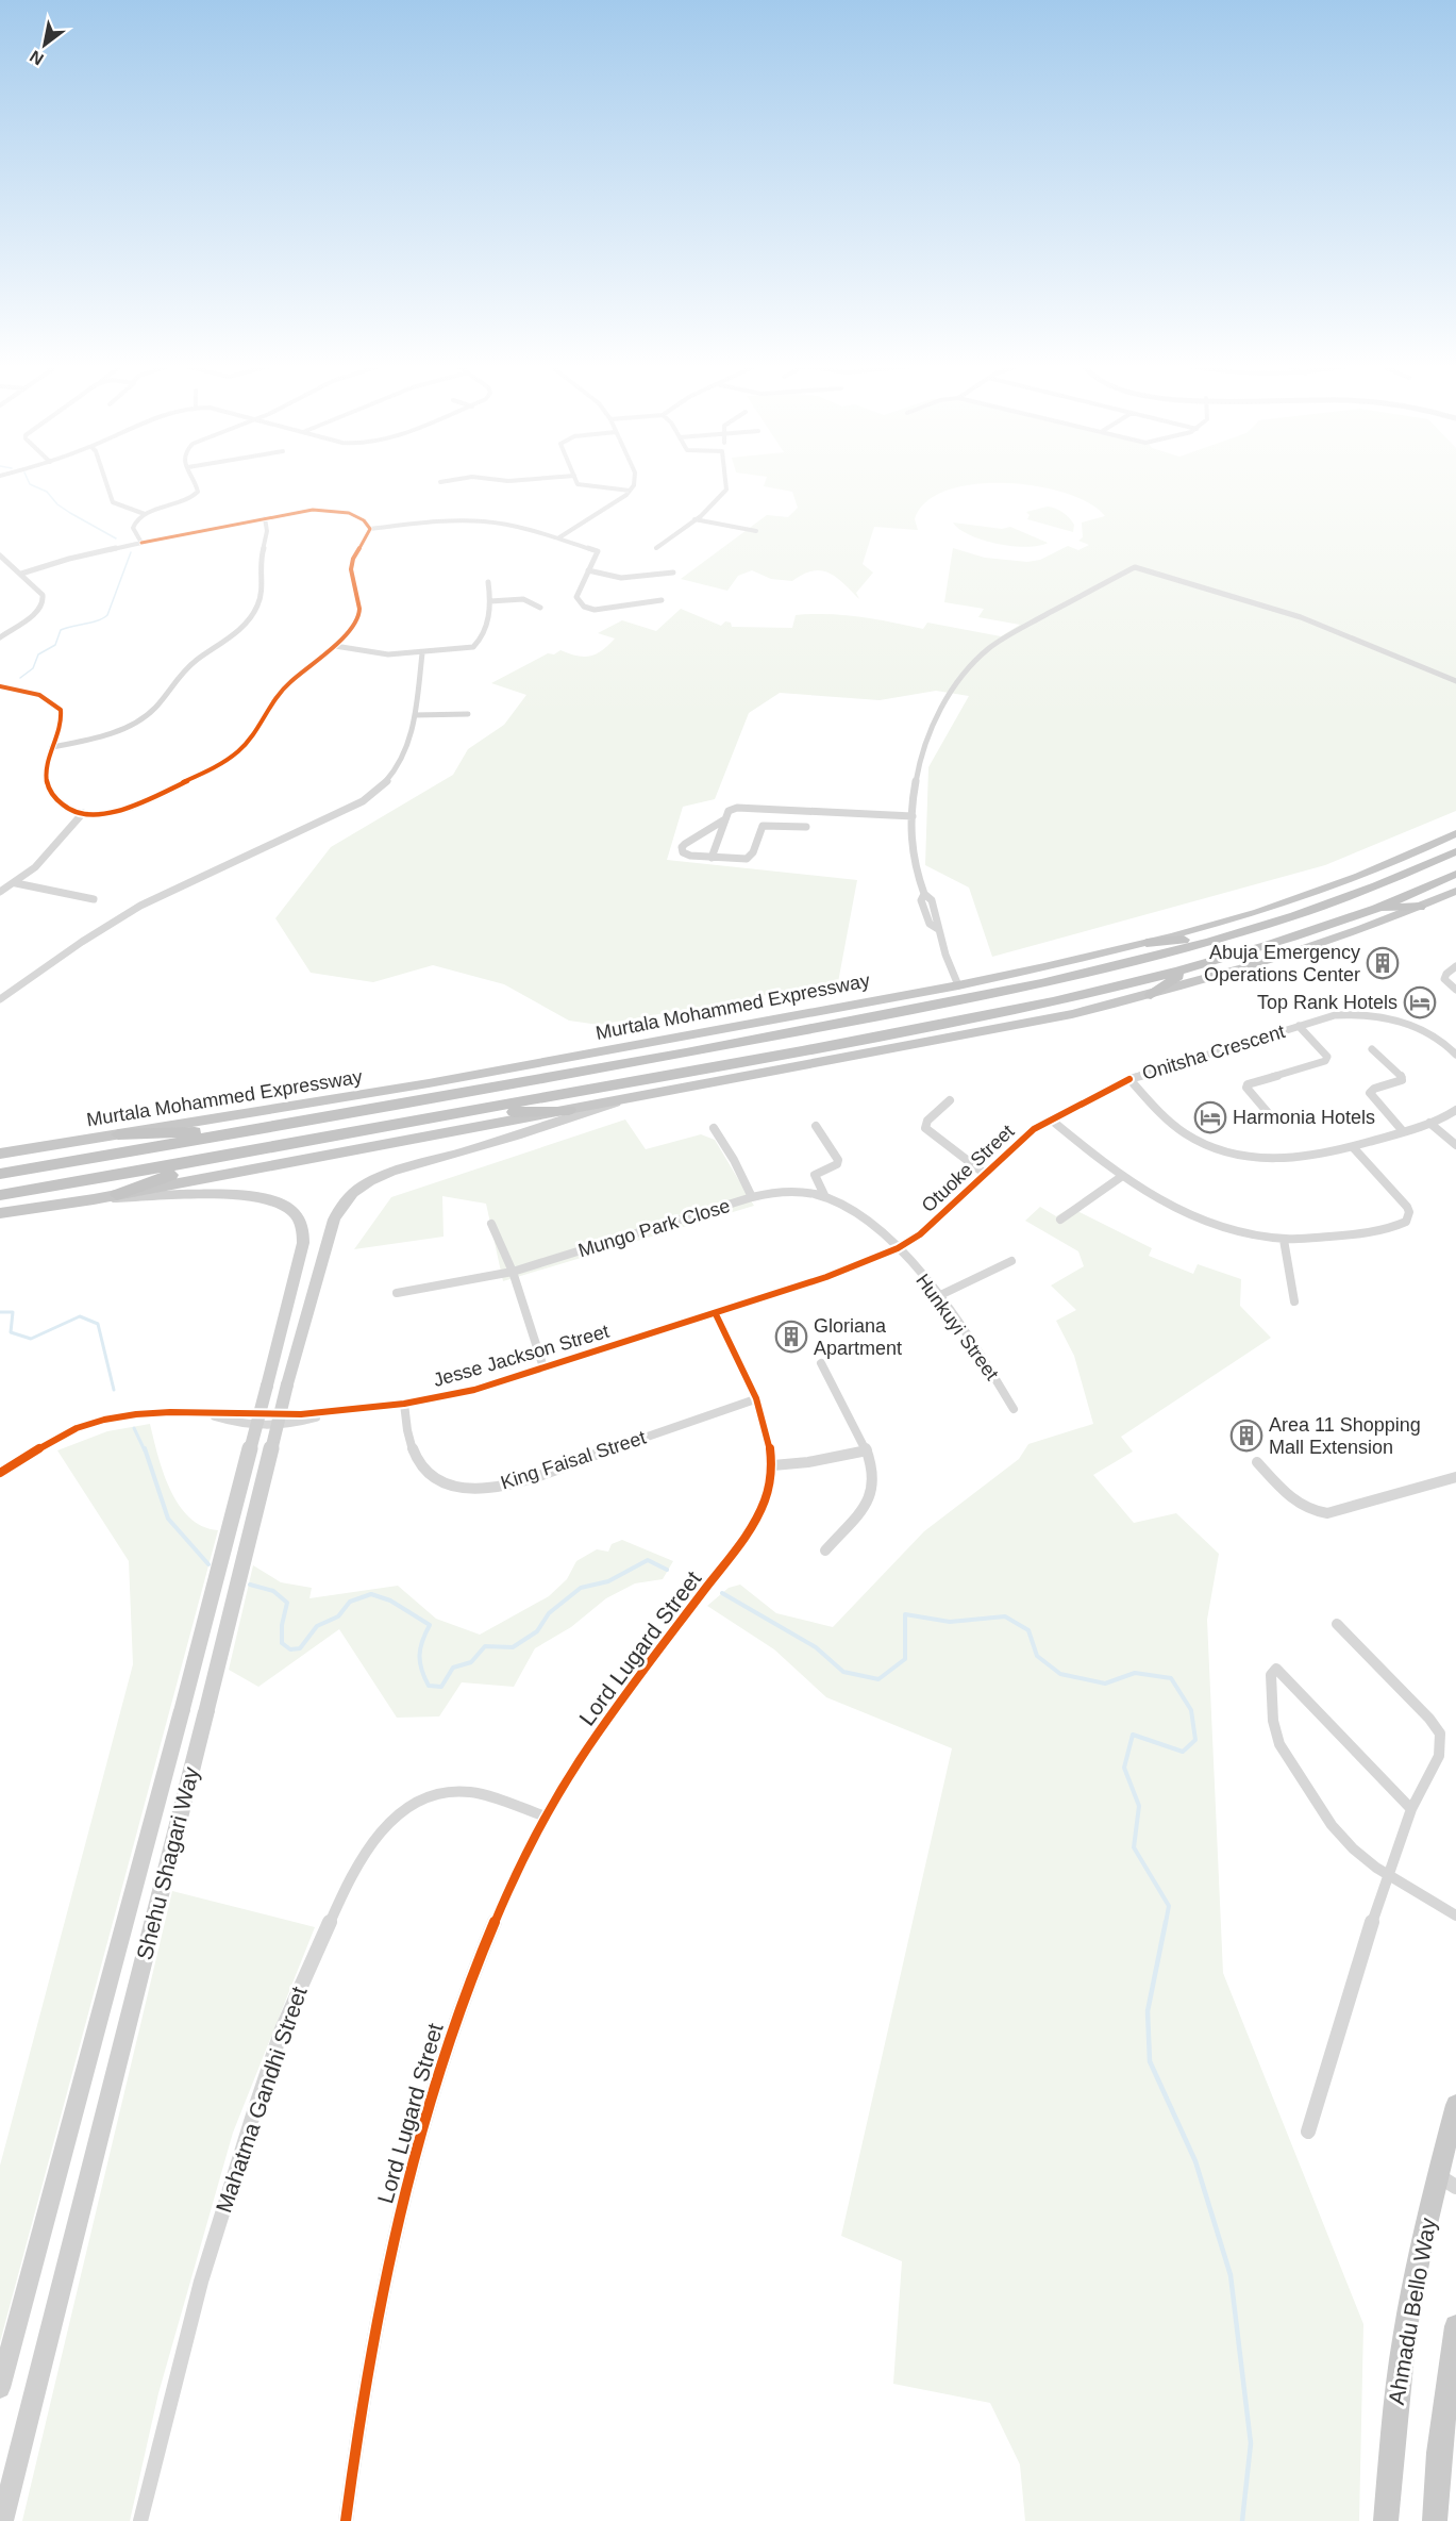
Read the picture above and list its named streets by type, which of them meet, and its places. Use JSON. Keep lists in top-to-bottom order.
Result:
{
  "streets": {
    "highway": ["Murtala Mohammed Expressway"],
    "main road": ["Shehu Shagari Way", "Ahmadu Bello Way"],
    "street": [
      "Onitsha Crescent",
      "Otuoke Street",
      "Mungo Park Close",
      "Hunkuyi Street",
      "Jesse Jackson Street",
      "King Faisal Street",
      "Lord Lugard Street",
      "Mahatma Gandhi Street"
    ]
  },
  "crossings": [
    ["Onitsha Crescent", "Otuoke Street"],
    ["Otuoke Street", "Mungo Park Close"],
    ["Otuoke Street", "Hunkuyi Street"],
    ["Otuoke Street", "Jesse Jackson Street"],
    ["Mungo Park Close", "Hunkuyi Street"],
    ["Mungo Park Close", "Jesse Jackson Street"],
    ["Hunkuyi Street", "Jesse Jackson Street"],
    ["Jesse Jackson Street", "King Faisal Street"],
    ["Jesse Jackson Street", "Lord Lugard Street"],
    ["King Faisal Street", "Lord Lugard Street"],
    ["Lord Lugard Street", "Mahatma Gandhi Street"]
  ],
  "places": {
    "building": ["Abuja Emergency Operations Center", "Gloriana Apartment", "Area 11 Shopping Mall Extension"],
    "hotel": ["Top Rank Hotels", "Harmonia Hotels"]
  },
  "north": "bottom left"
}
